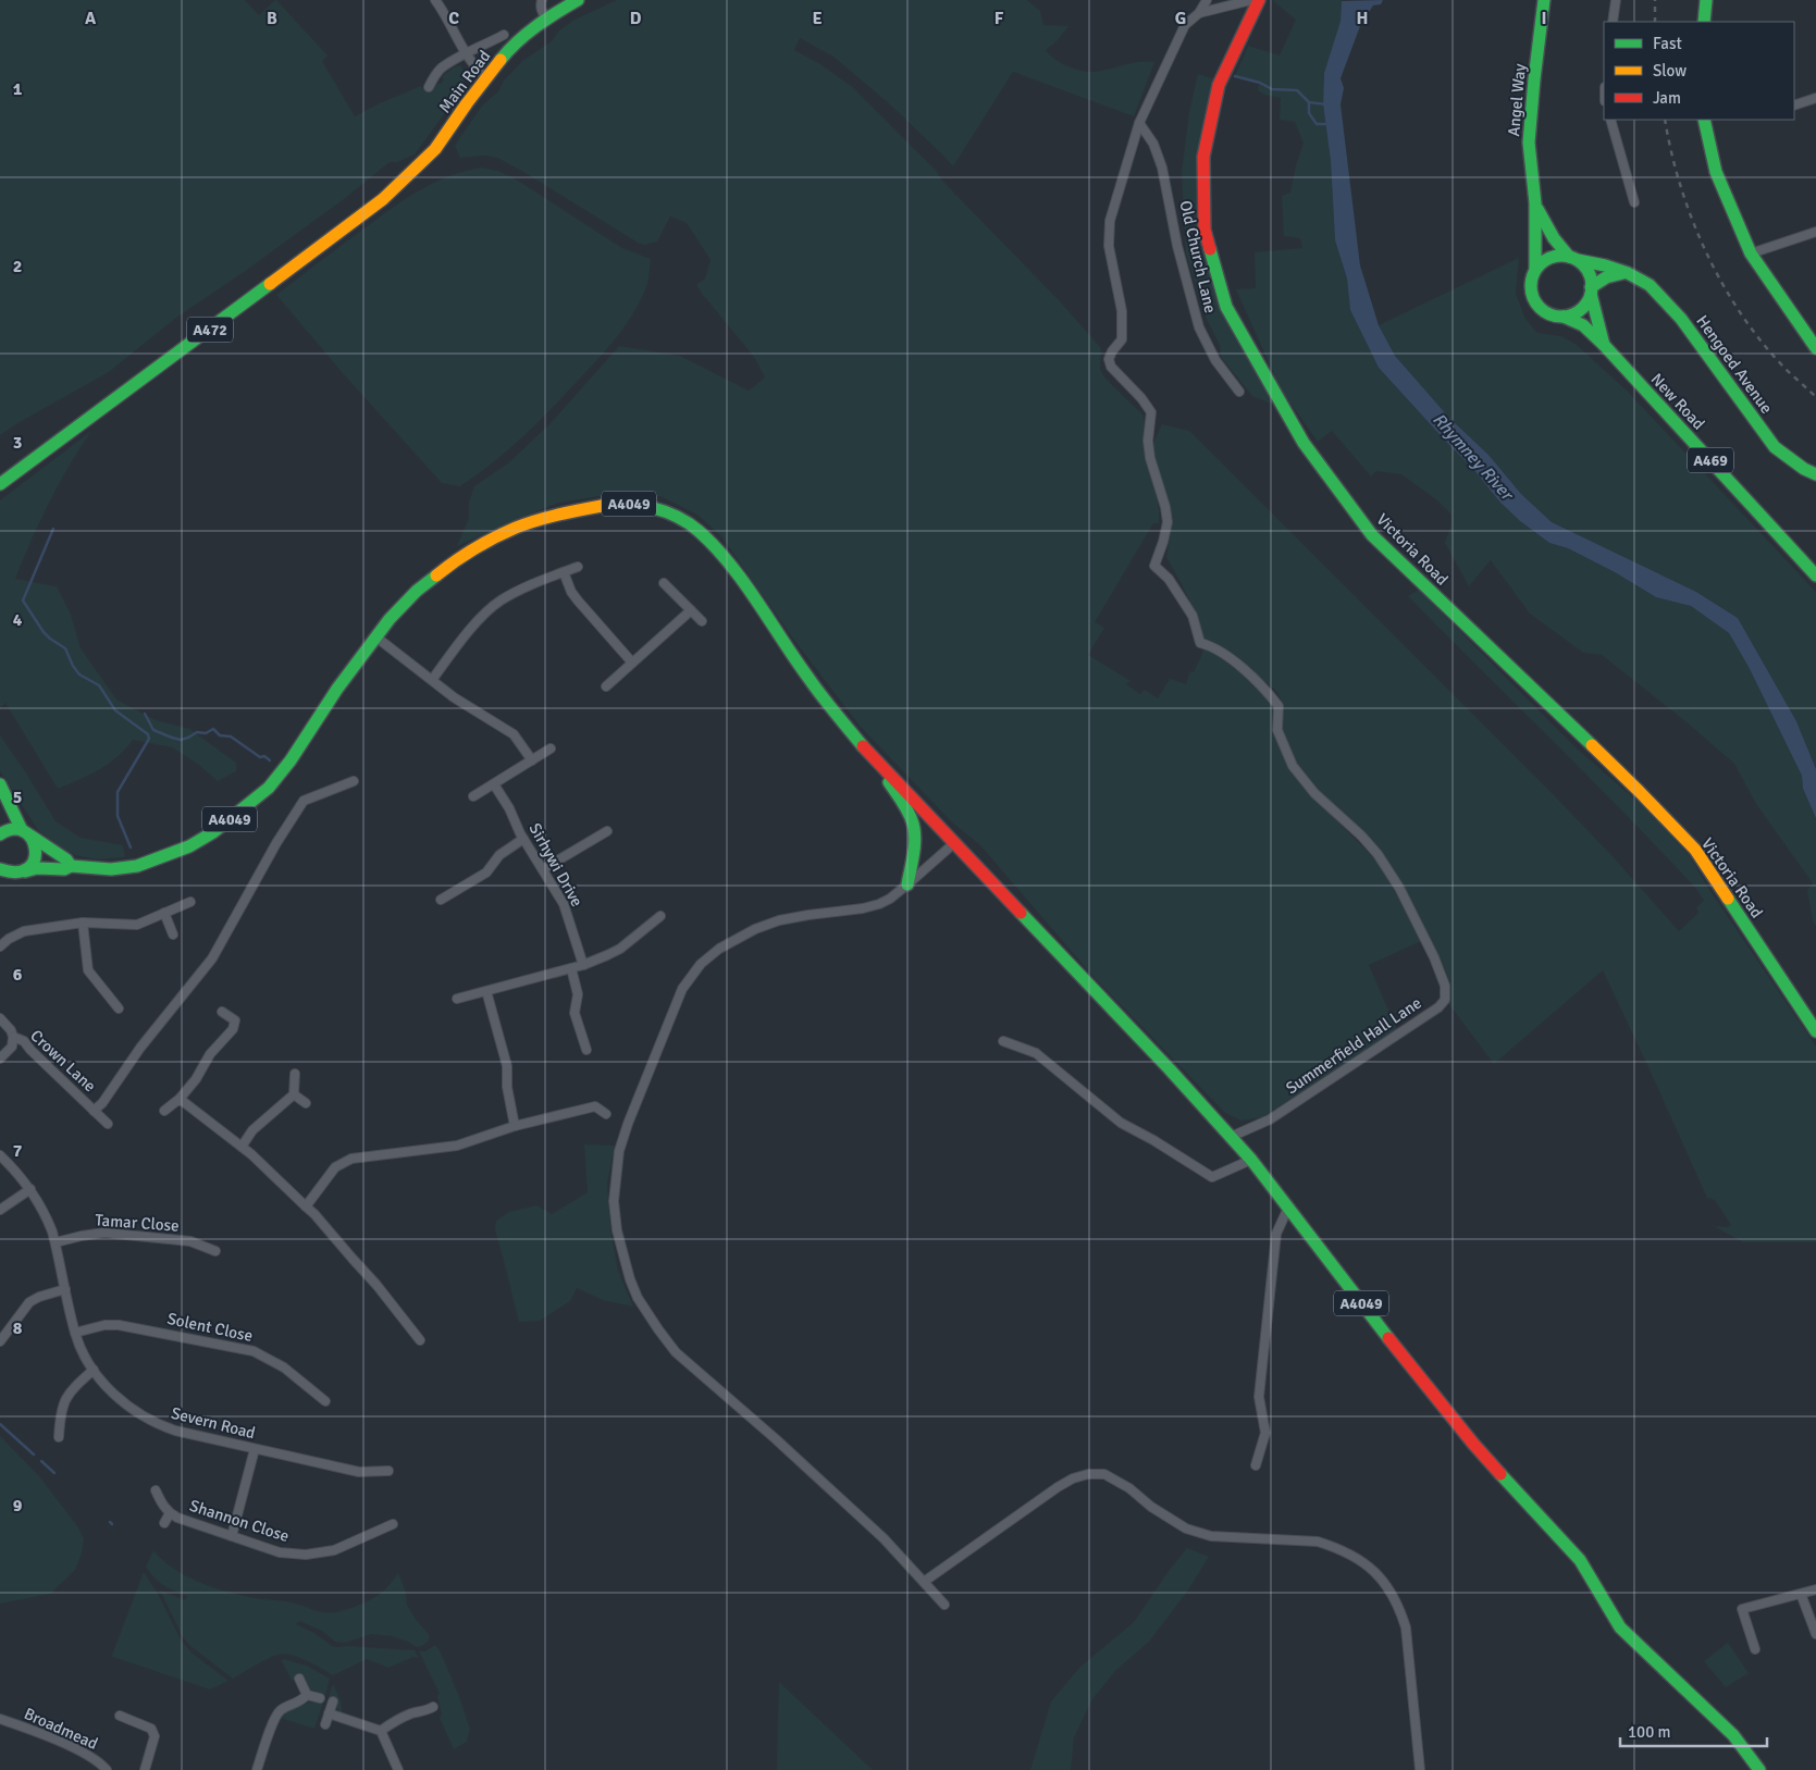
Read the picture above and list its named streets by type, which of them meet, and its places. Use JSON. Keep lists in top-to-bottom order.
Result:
{
  "streets": {
    "main road": [
      "Main Road",
      "Angel Way",
      "A472",
      "Hengoed Avenue",
      "New Road",
      "A469",
      "A4049",
      "Victoria Road"
    ],
    "street": [
      "Old Church Lane",
      "Sirhywi Drive",
      "Summerfield Hall Lane",
      "Crown Lane",
      "Tamar Close",
      "Solent Close",
      "Severn Road",
      "Shannon Close",
      "Broadmead"
    ]
  },
  "crossings": [
    ["Angel Way", "Hengoed Avenue"],
    ["Angel Way", "New Road"],
    ["Old Church Lane", "Summerfield Hall Lane"],
    ["Hengoed Avenue", "New Road"],
    ["A4049", "Summerfield Hall Lane"],
    ["Tamar Close", "Severn Road"],
    ["Solent Close", "Severn Road"]
  ],
  "water": ["Rhymney River"],
  "legend": ["Fast", "Slow", "Jam"],
  "scale_bar": "100 m",
  "grid": {
    "columns": [
      "A",
      "B",
      "C",
      "D",
      "E",
      "F",
      "G",
      "H",
      "I"
    ],
    "rows": [
      "1",
      "2",
      "3",
      "4",
      "5",
      "6",
      "7",
      "8",
      "9"
    ]
  }
}
